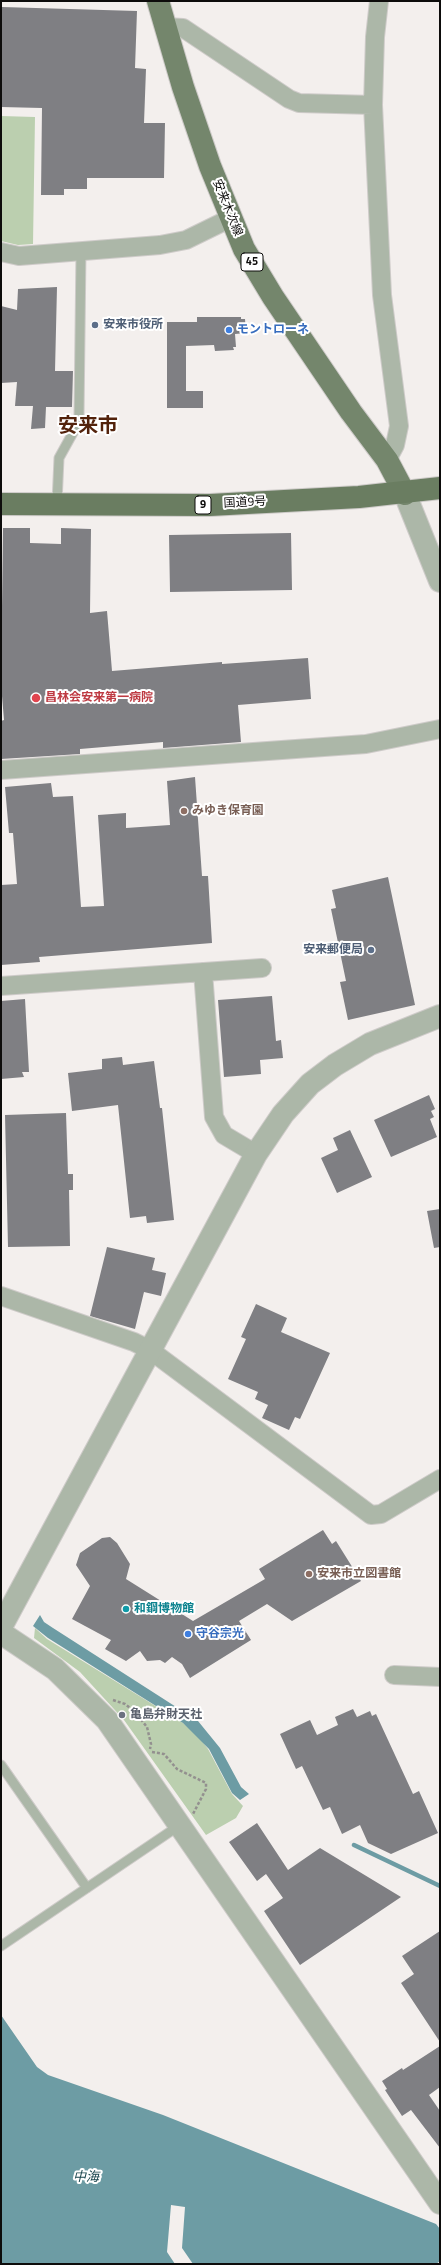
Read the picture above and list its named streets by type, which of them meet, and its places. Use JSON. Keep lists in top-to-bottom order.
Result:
{
  "streets": {
    "highway": ["国道9号", "9"],
    "main road": ["安来木次線", "45"]
  },
  "crossings": [
    ["安来木次線", "国道9号"]
  ],
  "districts": ["安来市"],
  "water": ["中海"],
  "places": [
    "安来市役所",
    "モントローネ",
    "昌林会安来第一病院",
    "みゆき保育園",
    "安来郵便局",
    "安来市立図書館",
    "和鋼博物館",
    "守谷宗光",
    "亀島弁財天社"
  ]
}
